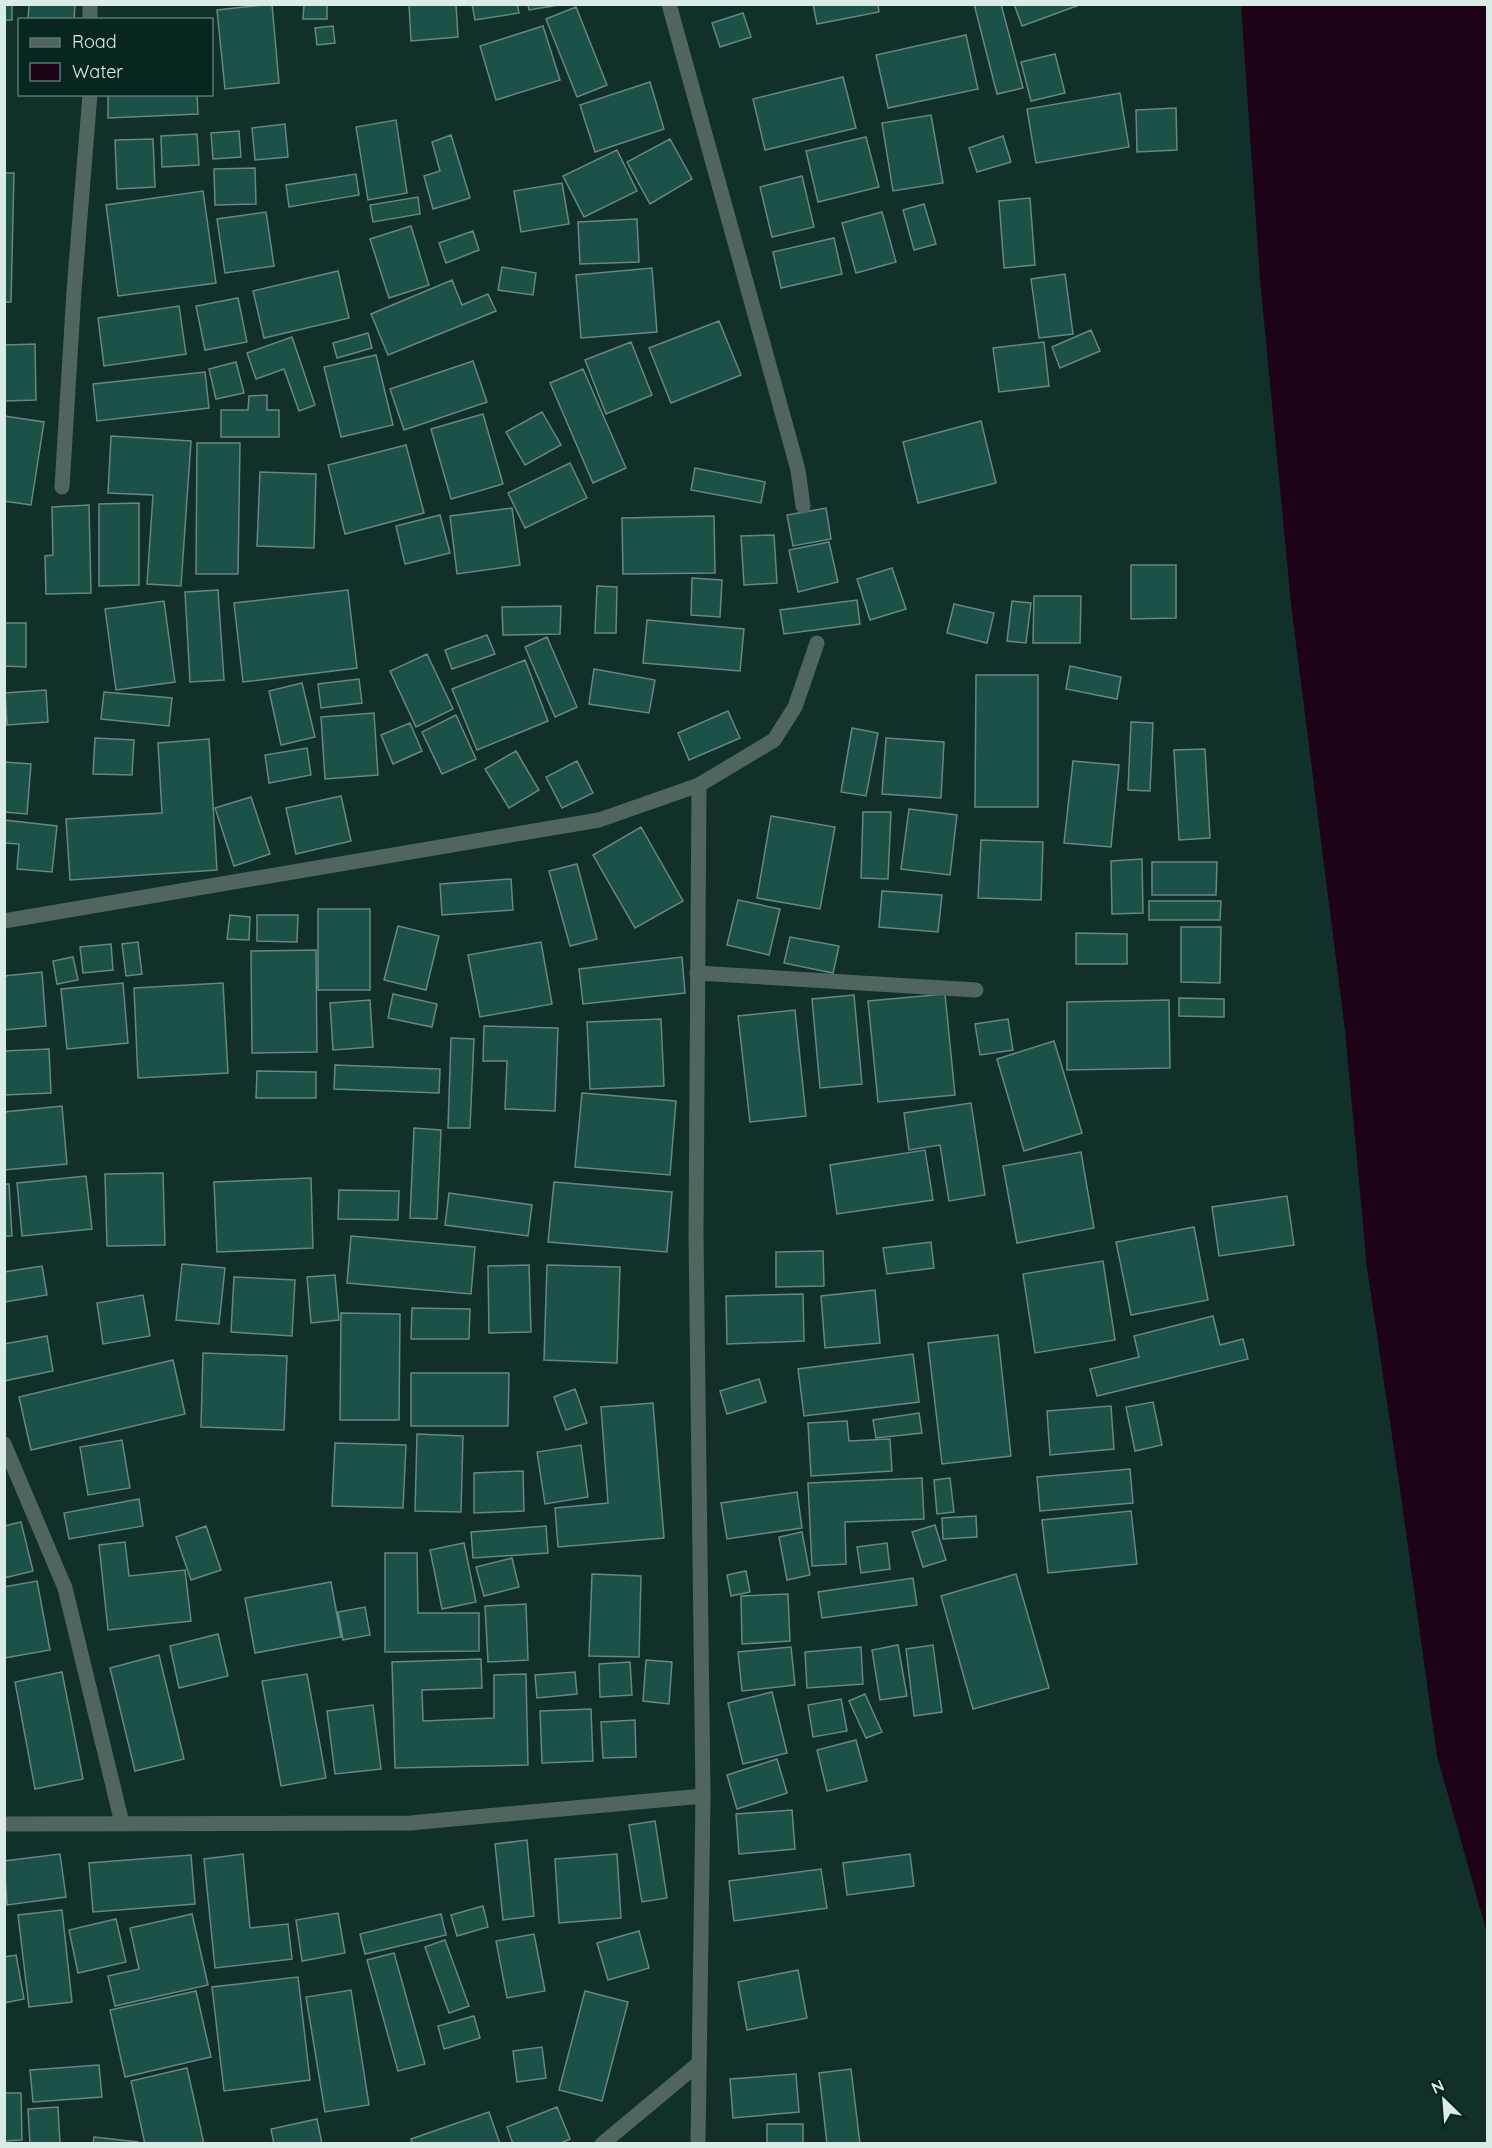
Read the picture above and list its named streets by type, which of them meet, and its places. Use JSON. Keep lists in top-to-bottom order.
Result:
{
  "legend": ["Road", "Water"],
  "north": "top left"
}
